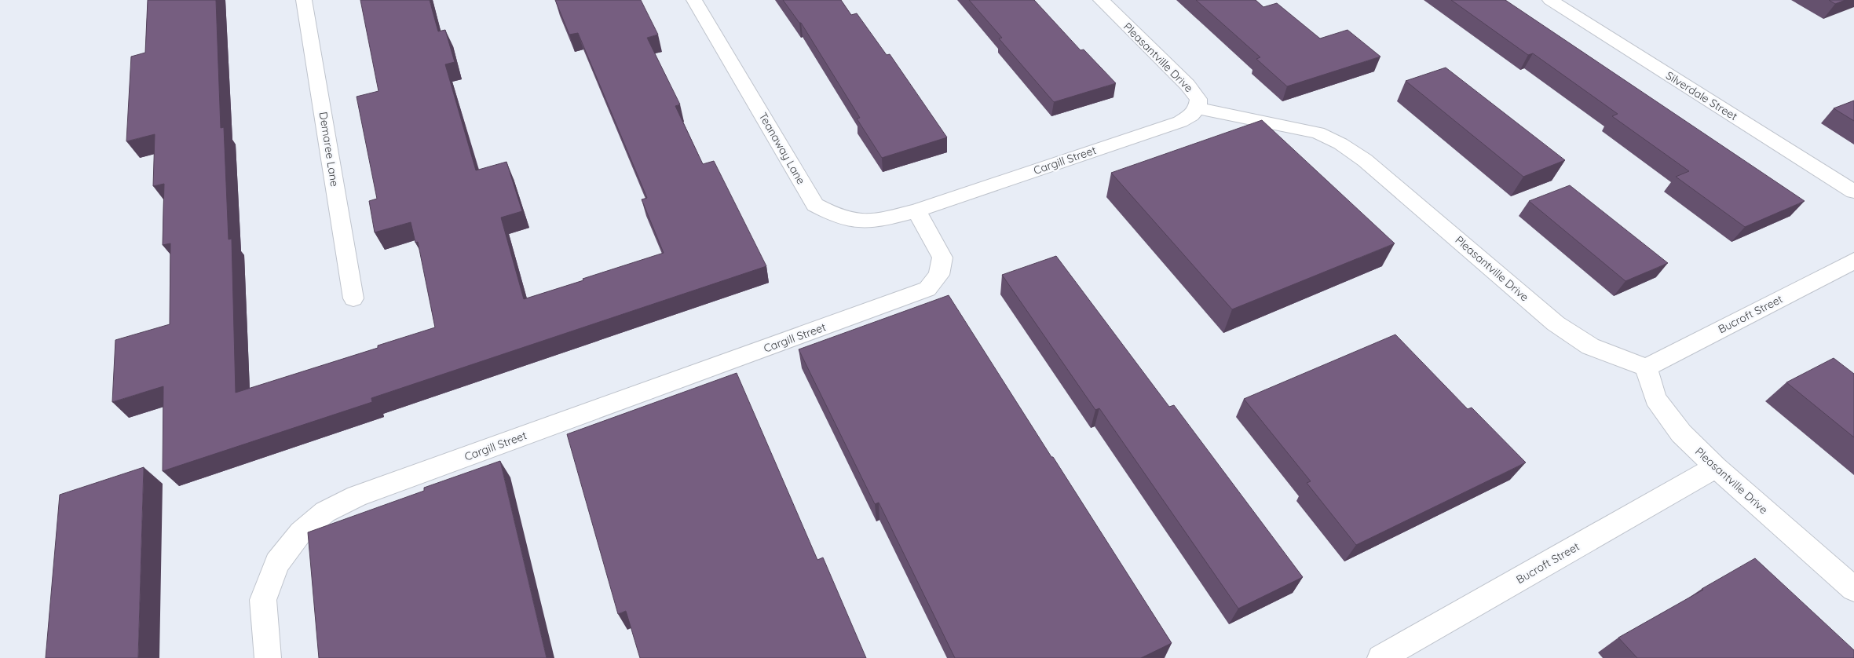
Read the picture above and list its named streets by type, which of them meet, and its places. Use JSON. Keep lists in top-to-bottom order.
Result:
{
  "streets": {
    "street": [
      "Pleasantville Drive",
      "Silverdale Street",
      "Teanaway Lane",
      "Demaree Lane",
      "Cargill Street",
      "Bucroft Street"
    ]
  },
  "crossings": [
    ["Pleasantville Drive", "Cargill Street"],
    ["Pleasantville Drive", "Bucroft Street"],
    ["Teanaway Lane", "Cargill Street"]
  ]
}
